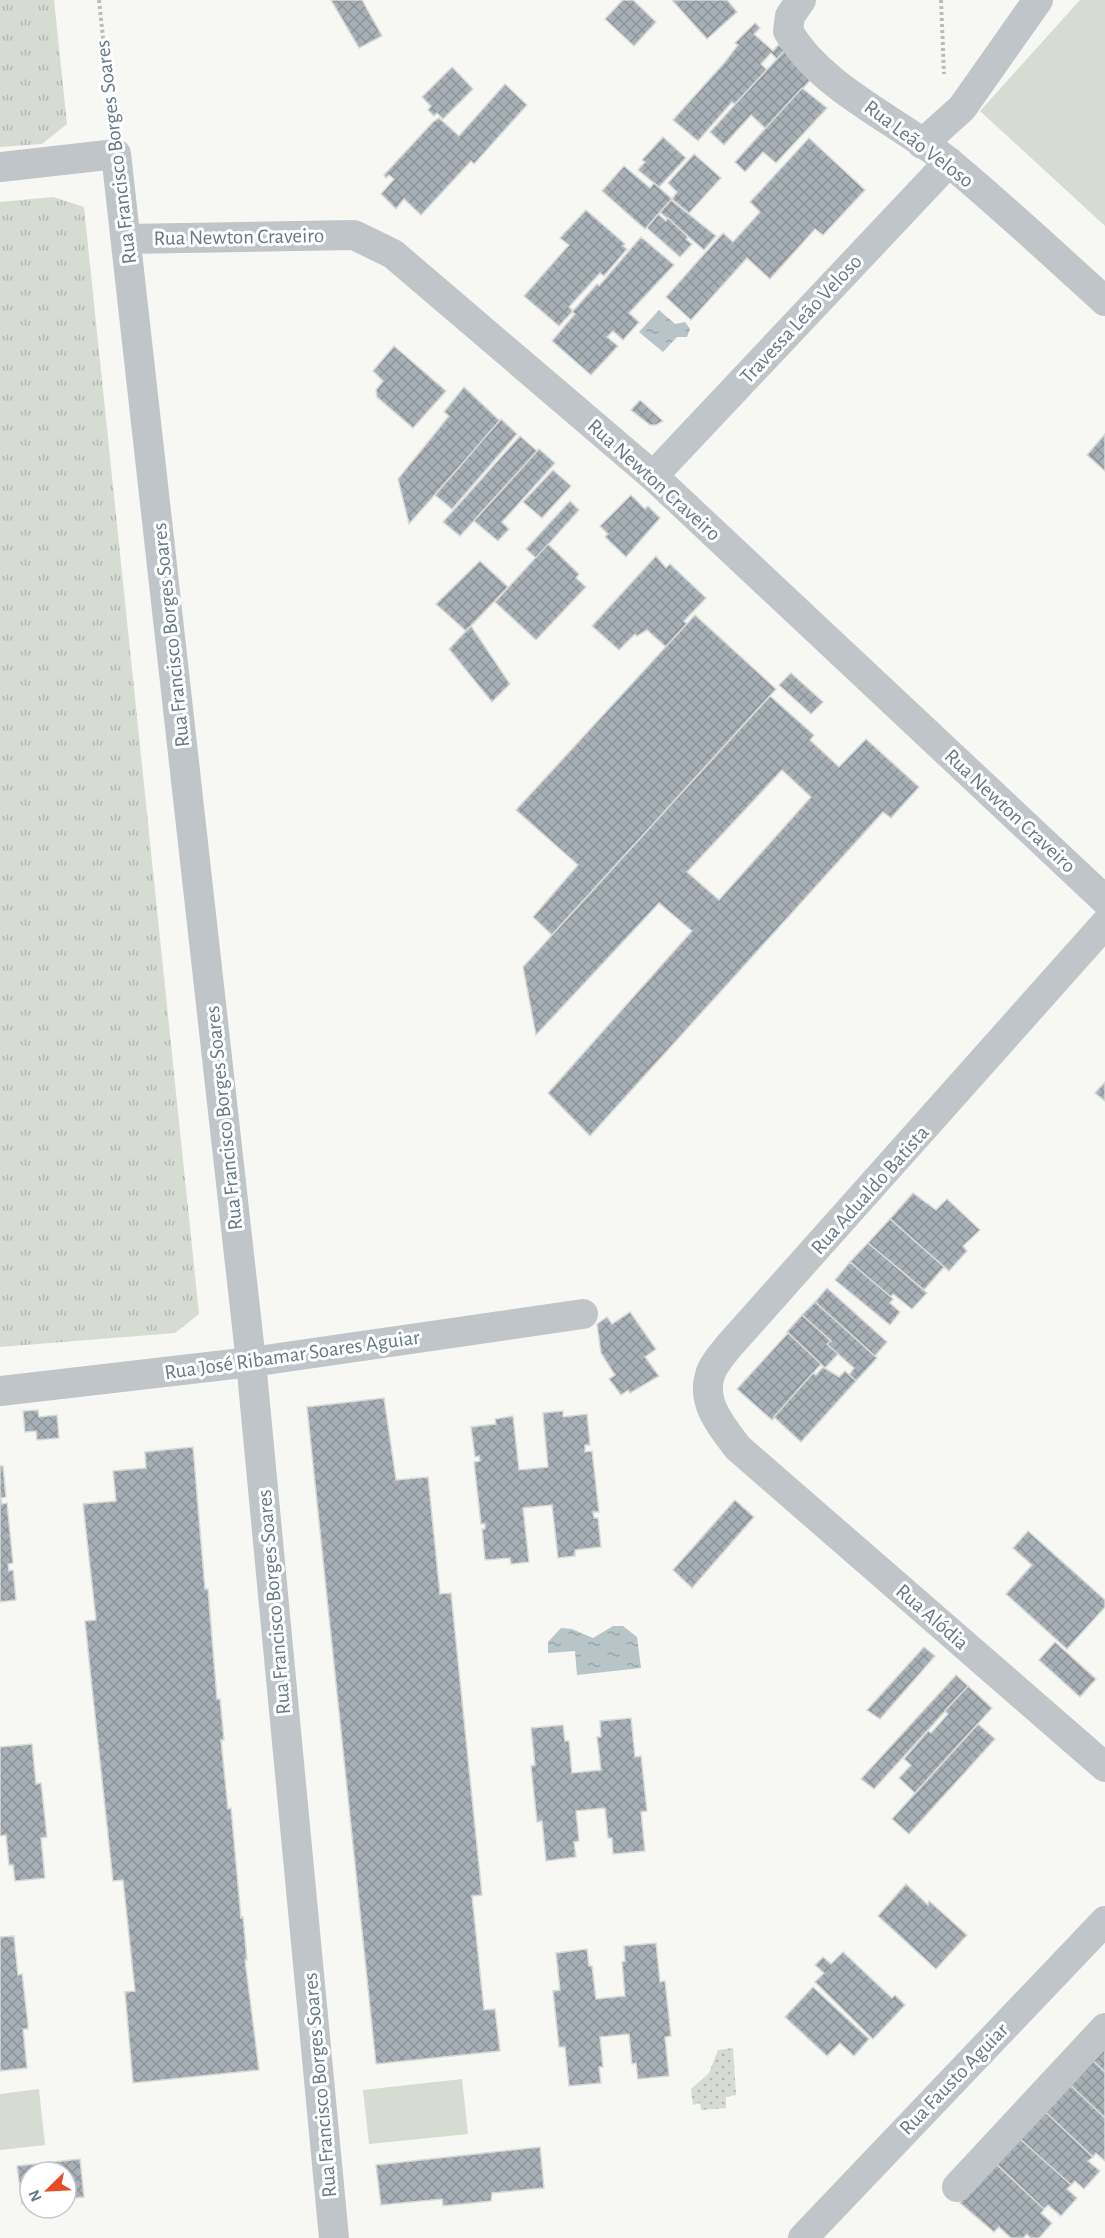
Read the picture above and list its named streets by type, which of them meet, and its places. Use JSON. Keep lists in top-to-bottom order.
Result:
{
  "streets": {
    "street": [
      "Rua Leão Veloso",
      "Rua Francisco Borges Soares",
      "Rua Newton Craveiro",
      "Travessa Leão Veloso",
      "Rua Adualdo Batista",
      "Rua José Ribamar Soares Aguiar",
      "Rua Alódia",
      "Rua Fausto Aguiar"
    ]
  },
  "crossings": [
    ["Rua Leão Veloso", "Travessa Leão Veloso"],
    ["Rua Francisco Borges Soares", "Rua Newton Craveiro"],
    ["Rua Francisco Borges Soares", "Rua José Ribamar Soares Aguiar"],
    ["Rua Newton Craveiro", "Travessa Leão Veloso"],
    ["Rua Adualdo Batista", "Rua Alódia"]
  ],
  "north": "bottom left"
}
